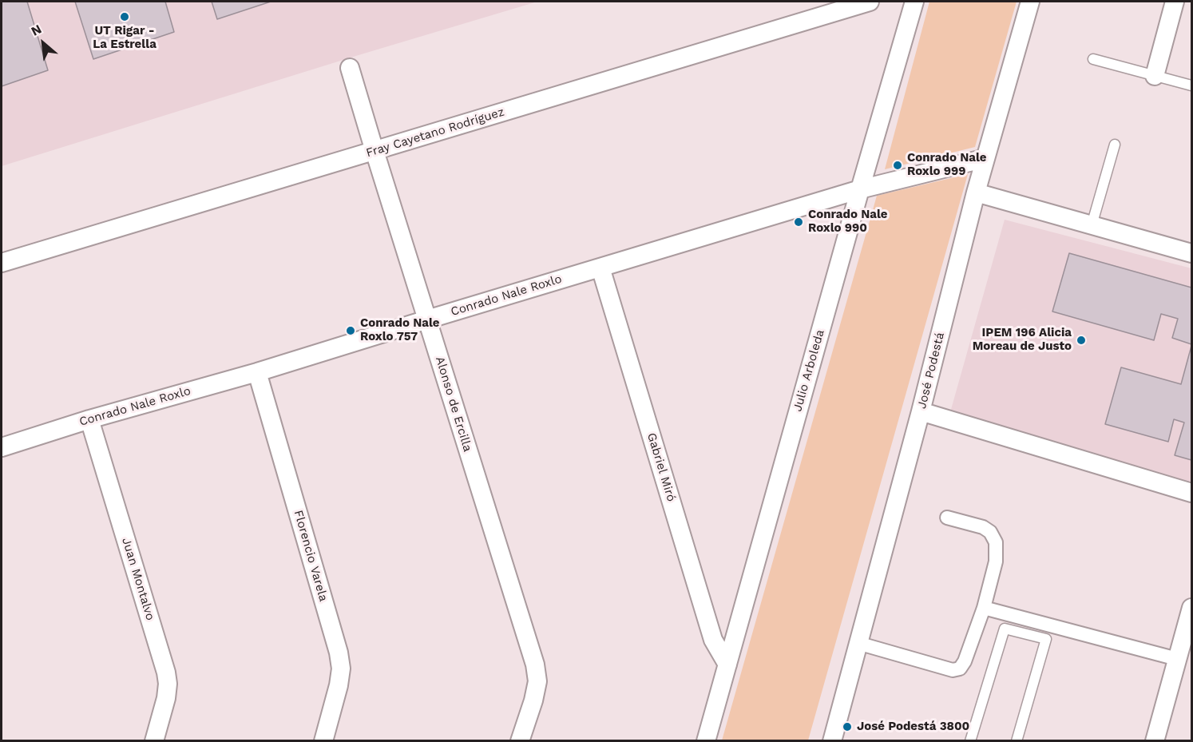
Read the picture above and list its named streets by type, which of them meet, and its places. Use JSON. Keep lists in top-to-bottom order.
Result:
{
  "streets": {
    "street": [
      "Fray Cayetano Rodríguez",
      "Conrado Nale Roxlo",
      "Julio Arboleda",
      "José Podestá",
      "Alonso de Ercilla",
      "Gabriel Miró",
      "Florencio Varela",
      "Juan Montalvo"
    ]
  },
  "crossings": [
    ["Fray Cayetano Rodríguez", "Alonso de Ercilla"],
    ["Conrado Nale Roxlo", "Julio Arboleda"],
    ["Conrado Nale Roxlo", "José Podestá"],
    ["Conrado Nale Roxlo", "Alonso de Ercilla"],
    ["Conrado Nale Roxlo", "Gabriel Miró"],
    ["Conrado Nale Roxlo", "Florencio Varela"],
    ["Conrado Nale Roxlo", "Juan Montalvo"],
    ["Julio Arboleda", "Gabriel Miró"]
  ],
  "places": [
    "UT Rigar - La Estrella",
    "Conrado Nale Roxlo 999",
    "Conrado Nale Roxlo 990",
    "Conrado Nale Roxlo 757",
    "IPEM 196 Alicia Moreau de Justo",
    "José Podestá 3800"
  ],
  "north": "top left"
}
